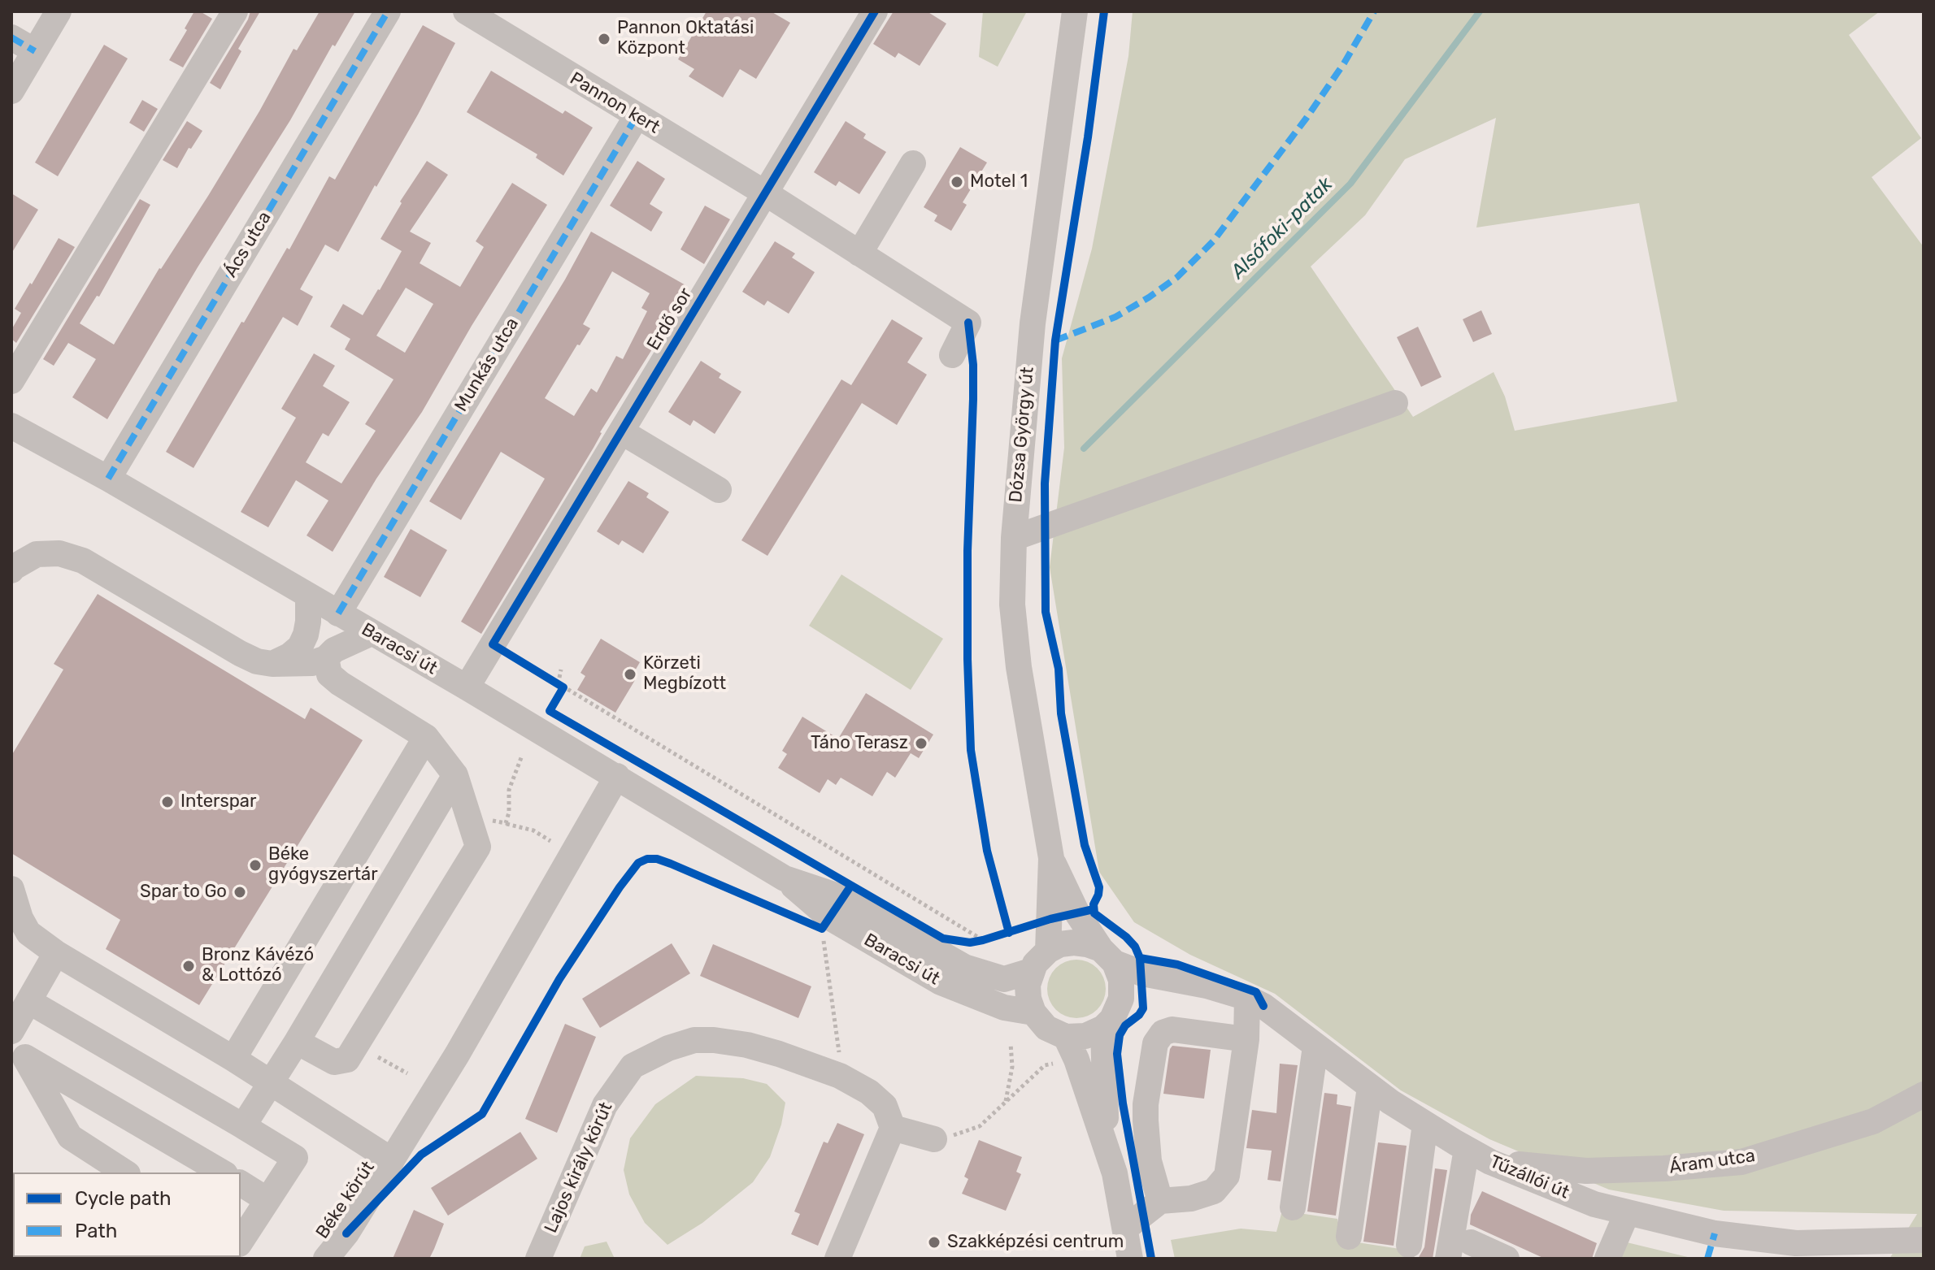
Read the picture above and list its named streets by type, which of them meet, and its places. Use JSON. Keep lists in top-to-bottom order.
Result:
{
  "streets": {
    "street": [
      "Pannon kert",
      "Ács utca",
      "Erdő sor",
      "Munkás utca",
      "Dózsa György út",
      "Baracsi út",
      "Áram utca",
      "Lajos király körút",
      "Tűzállói út",
      "Béke körút"
    ]
  },
  "crossings": [
    ["Pannon kert", "Erdő sor"],
    ["Pannon kert", "Munkás utca"],
    ["Ács utca", "Baracsi út"],
    ["Erdő sor", "Baracsi út"],
    ["Munkás utca", "Baracsi út"],
    ["Dózsa György út", "Baracsi út"],
    ["Dózsa György út", "Tűzállói út"],
    ["Baracsi út", "Tűzállói út"],
    ["Baracsi út", "Béke körút"],
    ["Áram utca", "Tűzállói út"]
  ],
  "water": ["Alsófoki-patak"],
  "places": [
    "Pannon Oktatási Központ",
    "Motel 1",
    "Körzeti Megbízott",
    "Táno Terasz",
    "Interspar",
    "Béke gyógyszertár",
    "Spar to Go",
    "Bronz Kávézó & Lottózó",
    "Szakképzési centrum"
  ],
  "legend": ["Cycle path", "Path"]
}
